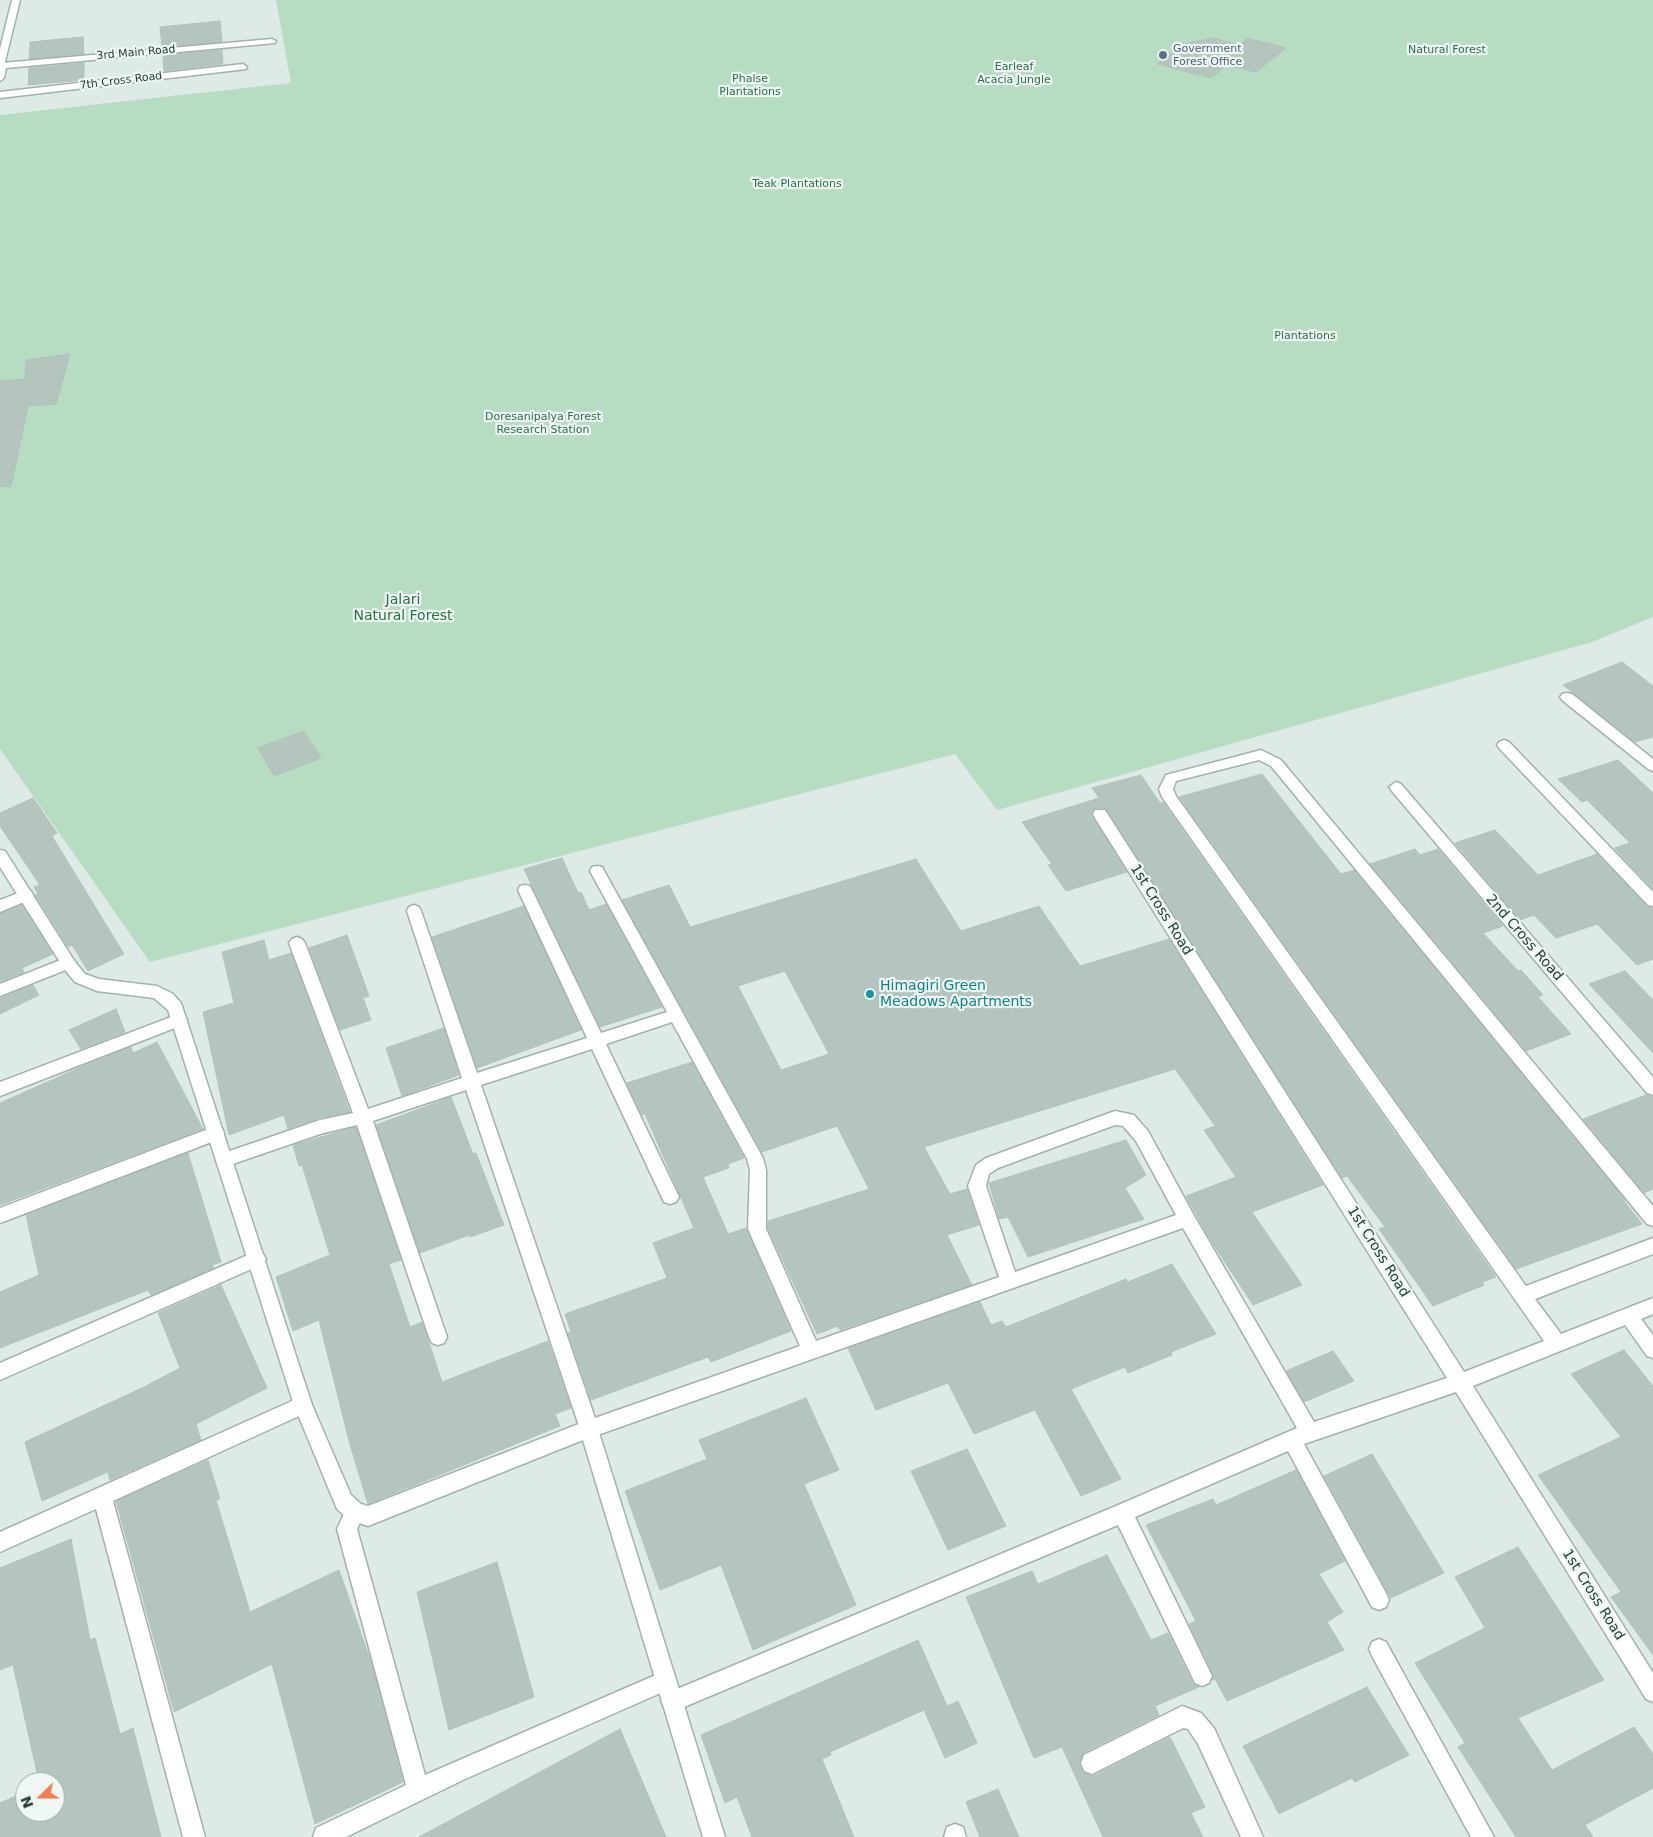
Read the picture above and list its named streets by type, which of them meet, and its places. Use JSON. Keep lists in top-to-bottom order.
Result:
{
  "streets": {
    "street": [
      "3rd Main Road",
      "7th Cross Road",
      "1st Cross Road",
      "2nd Cross Road"
    ]
  },
  "parks": [
    "Natural Forest",
    "Earleaf Acacia Jungle",
    "Phalse Plantations",
    "Teak Plantations",
    "Plantations",
    "Doresanipalya Forest Research Station",
    "Jalari Natural Forest"
  ],
  "places": ["Government Forest Office", "Himagiri Green Meadows Apartments"],
  "north": "left"
}
